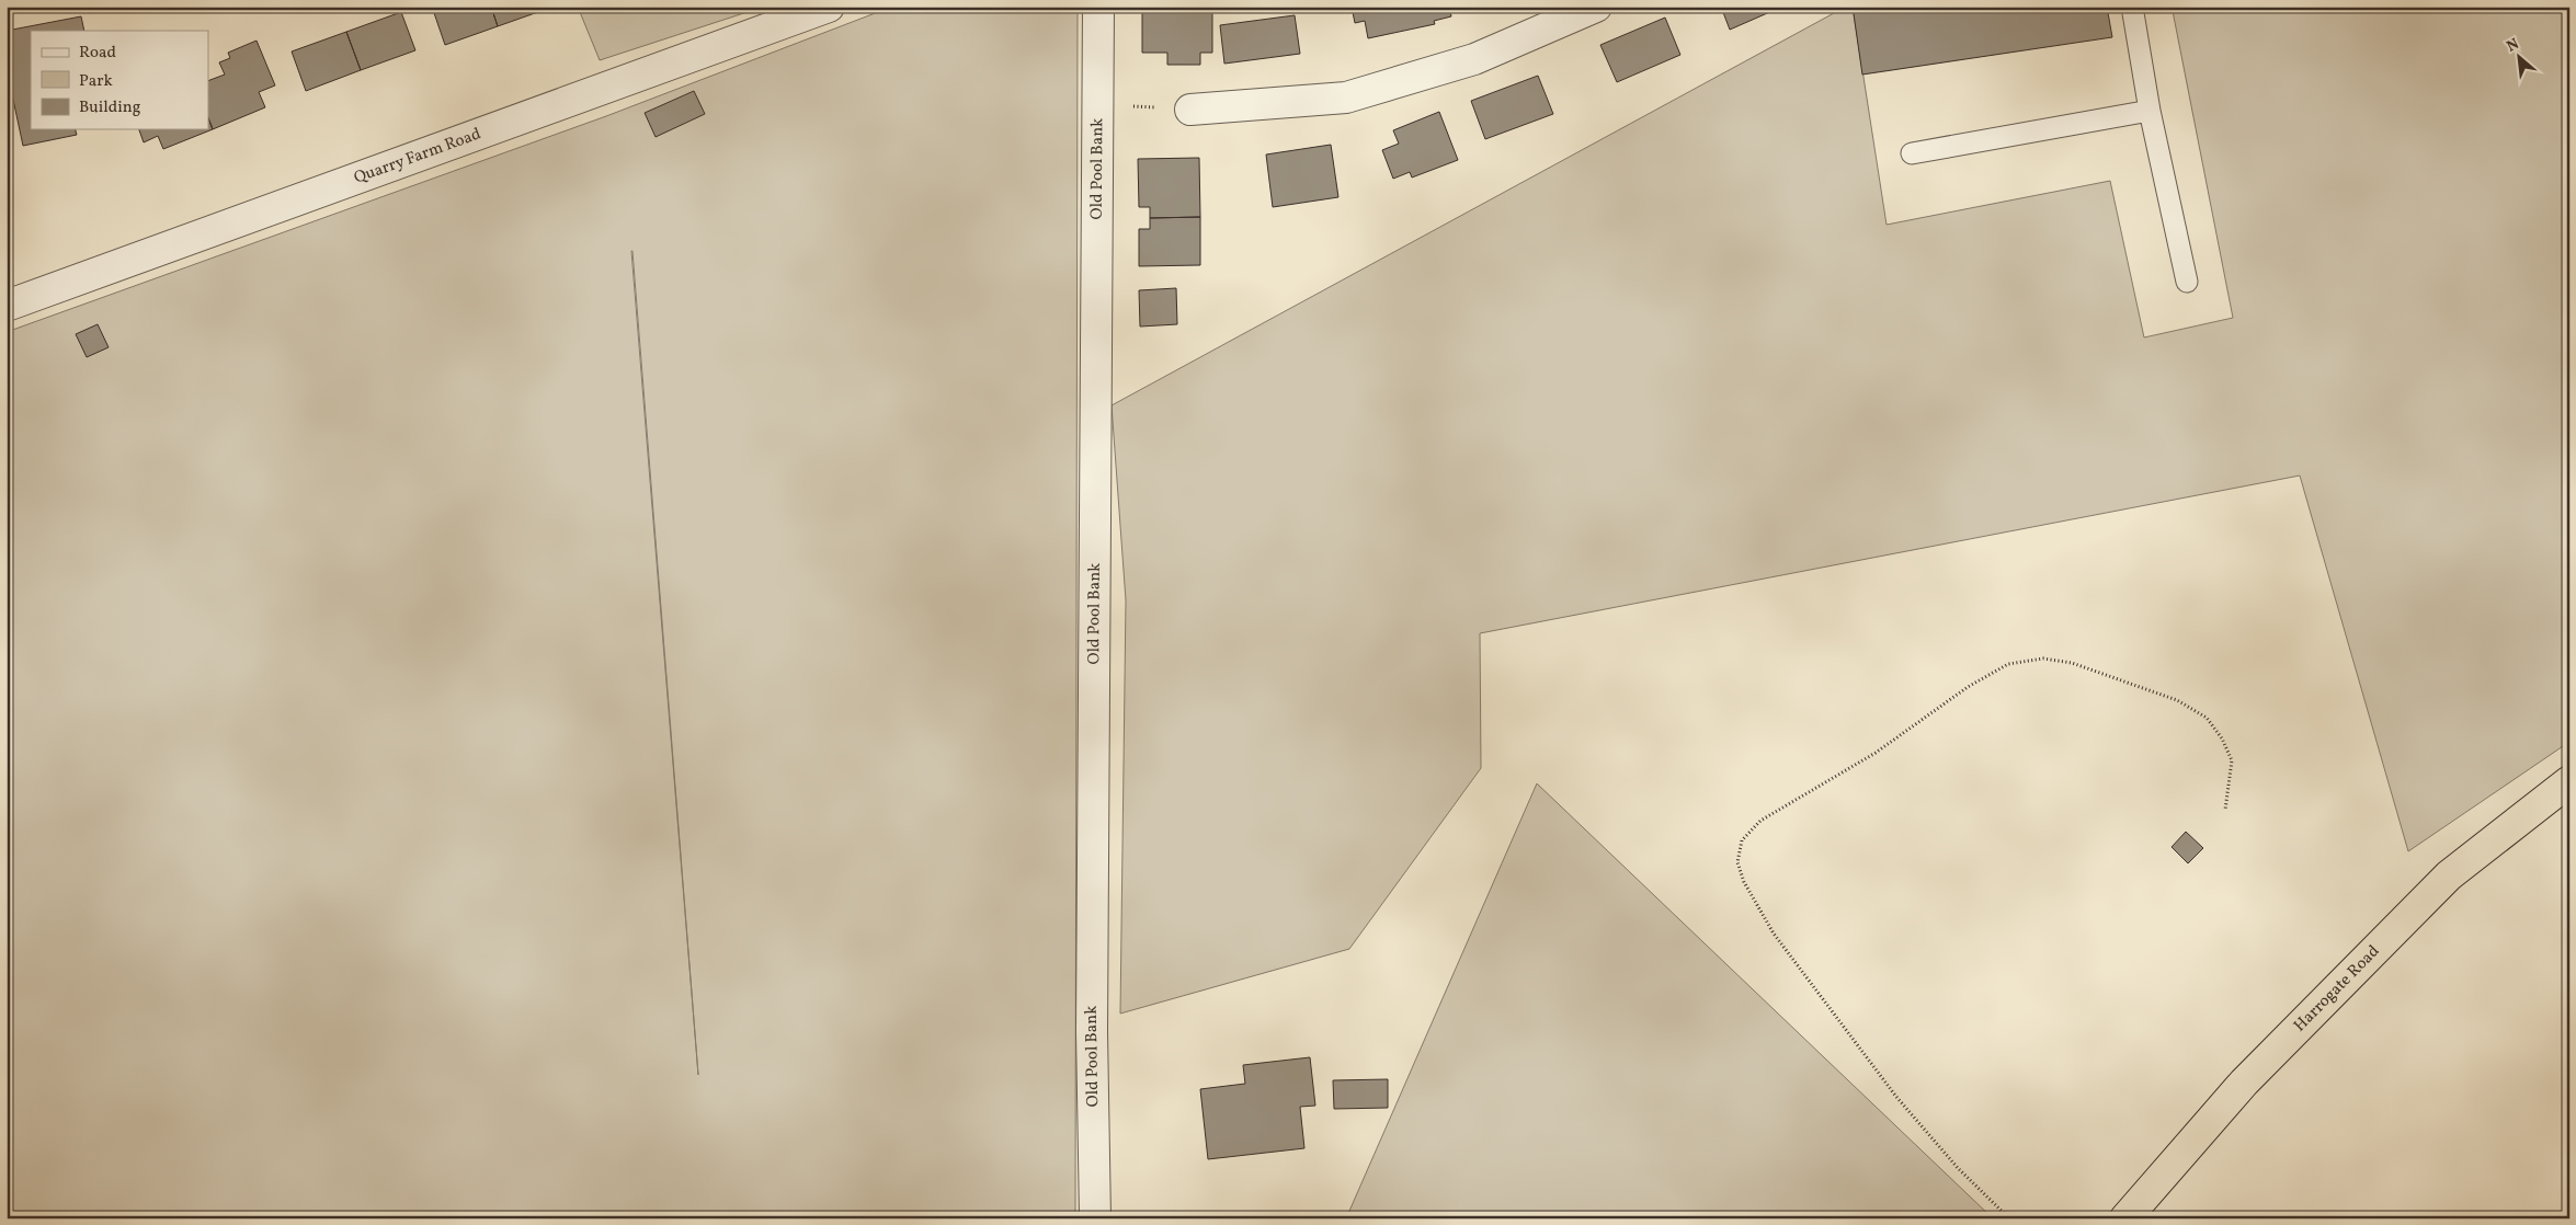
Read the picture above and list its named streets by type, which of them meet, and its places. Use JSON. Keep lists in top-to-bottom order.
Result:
{
  "streets": {
    "highway": ["Harrogate Road"],
    "street": ["Quarry Farm Road", "Old Pool Bank"]
  },
  "legend": ["Road", "Park", "Building"],
  "north": "top left"
}
